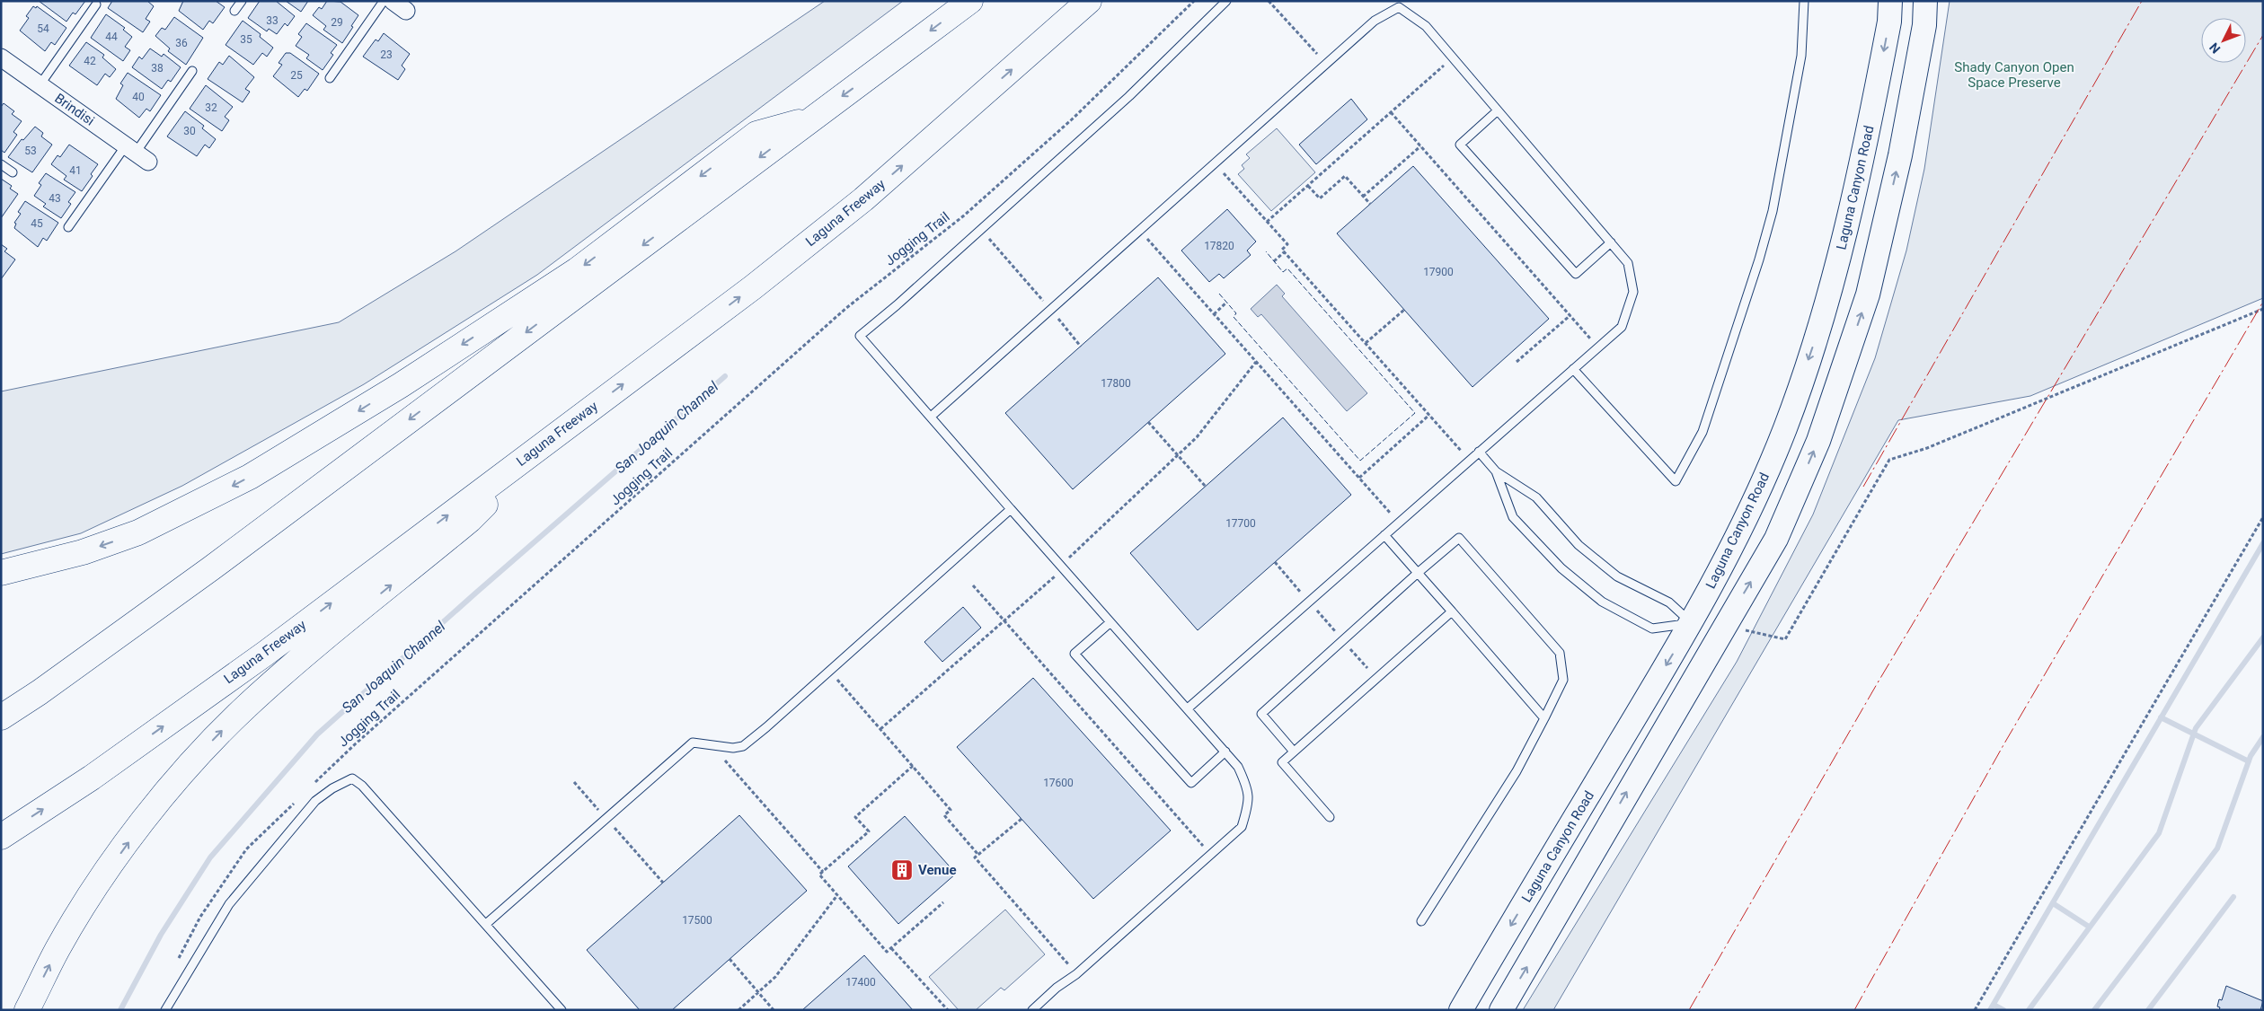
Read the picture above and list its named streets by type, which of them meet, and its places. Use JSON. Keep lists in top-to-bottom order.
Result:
{
  "streets": {
    "highway": ["Laguna Freeway"],
    "main road": ["Laguna Canyon Road"],
    "street": ["Brindisi"],
    "path": ["Jogging Trail"]
  },
  "water": ["San Joaquin Channel"],
  "parks": ["Shady Canyon Open Space Preserve"],
  "places": {
    "building": ["Venue"]
  },
  "house_numbers": [
    "33",
    "29",
    "54",
    "44",
    "35",
    "36",
    "23",
    "42",
    "38",
    "25",
    "40",
    "32",
    "30",
    "53",
    "41",
    "43",
    "45",
    "17820",
    "17900",
    "17800",
    "17700",
    "17600",
    "17500",
    "17400"
  ],
  "north": "bottom left"
}
